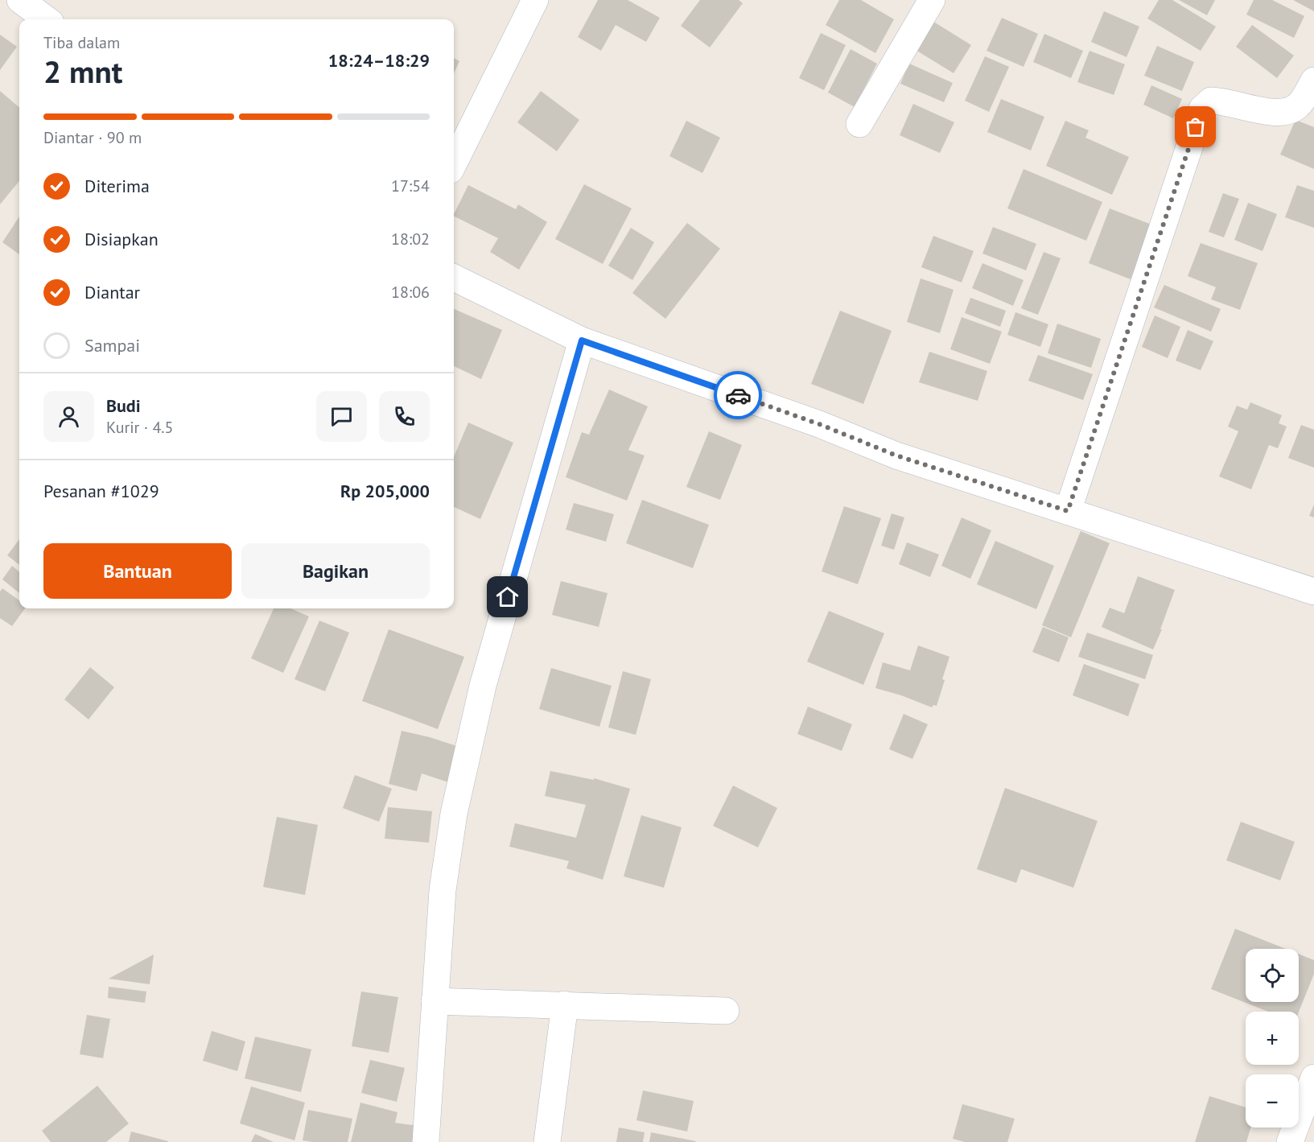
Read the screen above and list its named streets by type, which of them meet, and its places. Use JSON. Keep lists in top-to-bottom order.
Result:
{
  "page": {
    "heading": ["2 mnt", "Tiba dalam", "18:24–18:29"],
    "panel": [
      "Budi",
      "Kurir · 4.5",
      "Pesanan #1029",
      "Rp 205,000"
    ],
    "bar": "Diantar · 90 m",
    "list": [
      ["Diterima", "17:54"],
      ["Disiapkan", "18:02"],
      ["Diantar", "18:06"],
      "Sampai"
    ],
    "buttons": ["Bantuan", "Bagikan"],
    "map_buttons": ["+", "−"]
  }
}
